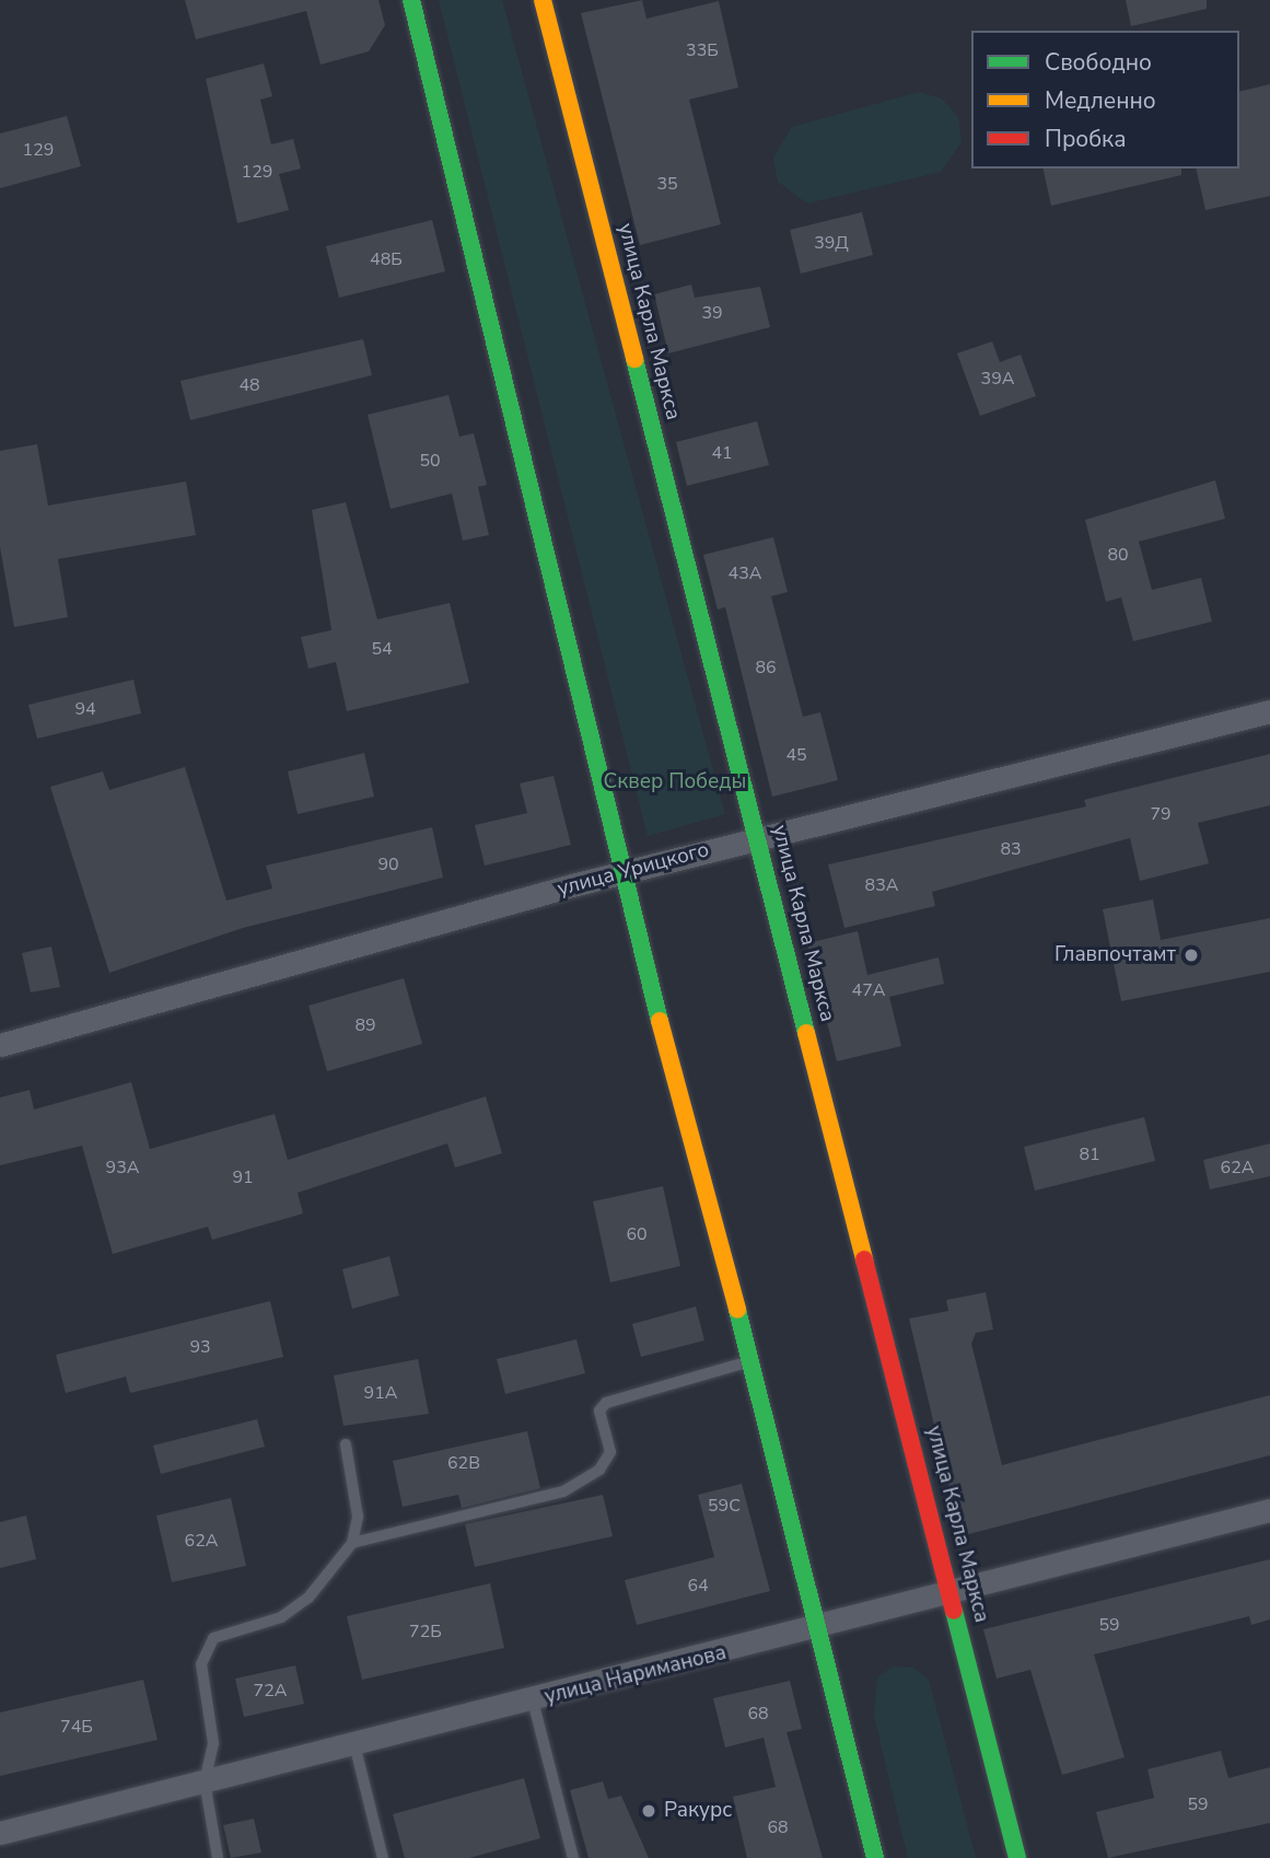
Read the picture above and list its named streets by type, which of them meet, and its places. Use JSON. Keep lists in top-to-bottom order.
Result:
{
  "streets": {
    "main road": ["улица Карла Маркса"],
    "street": ["улица Урицкого", "улица Нариманова"]
  },
  "crossings": [
    ["улица Карла Маркса", "улица Урицкого"],
    ["улица Карла Маркса", "улица Нариманова"]
  ],
  "parks": ["Сквер Победы"],
  "places": ["Главпочтамт", "Ракурс"],
  "house_numbers": [
    "33Б",
    "129",
    "129",
    "35",
    "39Д",
    "48Б",
    "39",
    "39А",
    "48",
    "41",
    "50",
    "80",
    "43А",
    "54",
    "86",
    "94",
    "45",
    "79",
    "83",
    "90",
    "83А",
    "47А",
    "89",
    "81",
    "93А",
    "62А",
    "91",
    "60",
    "93",
    "91А",
    "62В",
    "59С",
    "62А",
    "64",
    "59",
    "72Б",
    "72А",
    "68",
    "74Б",
    "59",
    "68"
  ],
  "legend": ["Свободно", "Медленно", "Пробка"]
}
